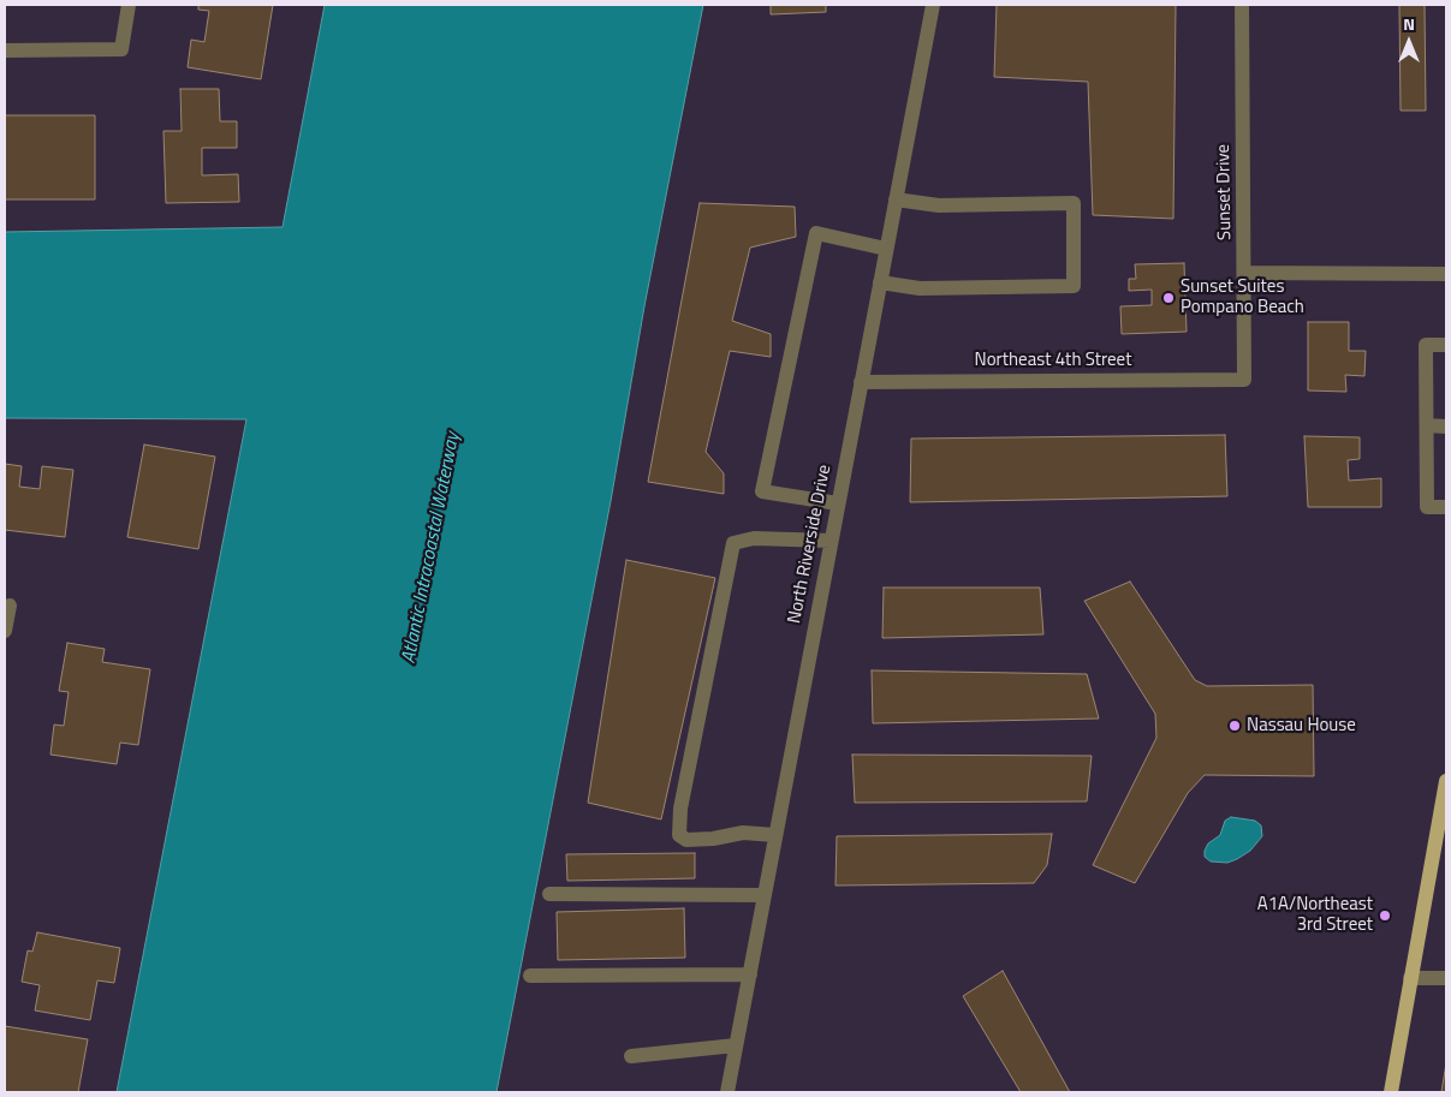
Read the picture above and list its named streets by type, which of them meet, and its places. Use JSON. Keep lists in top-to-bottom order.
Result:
{
  "streets": {
    "street": ["Sunset Drive", "Northeast 4th Street", "North Riverside Drive"]
  },
  "crossings": [
    ["Sunset Drive", "Northeast 4th Street"],
    ["Northeast 4th Street", "North Riverside Drive"]
  ],
  "water": ["Atlantic Intracoastal Waterway"],
  "places": ["Sunset Suites Pompano Beach", "Nassau House", "A1A/Northeast 3rd Street"],
  "north": "top"
}
